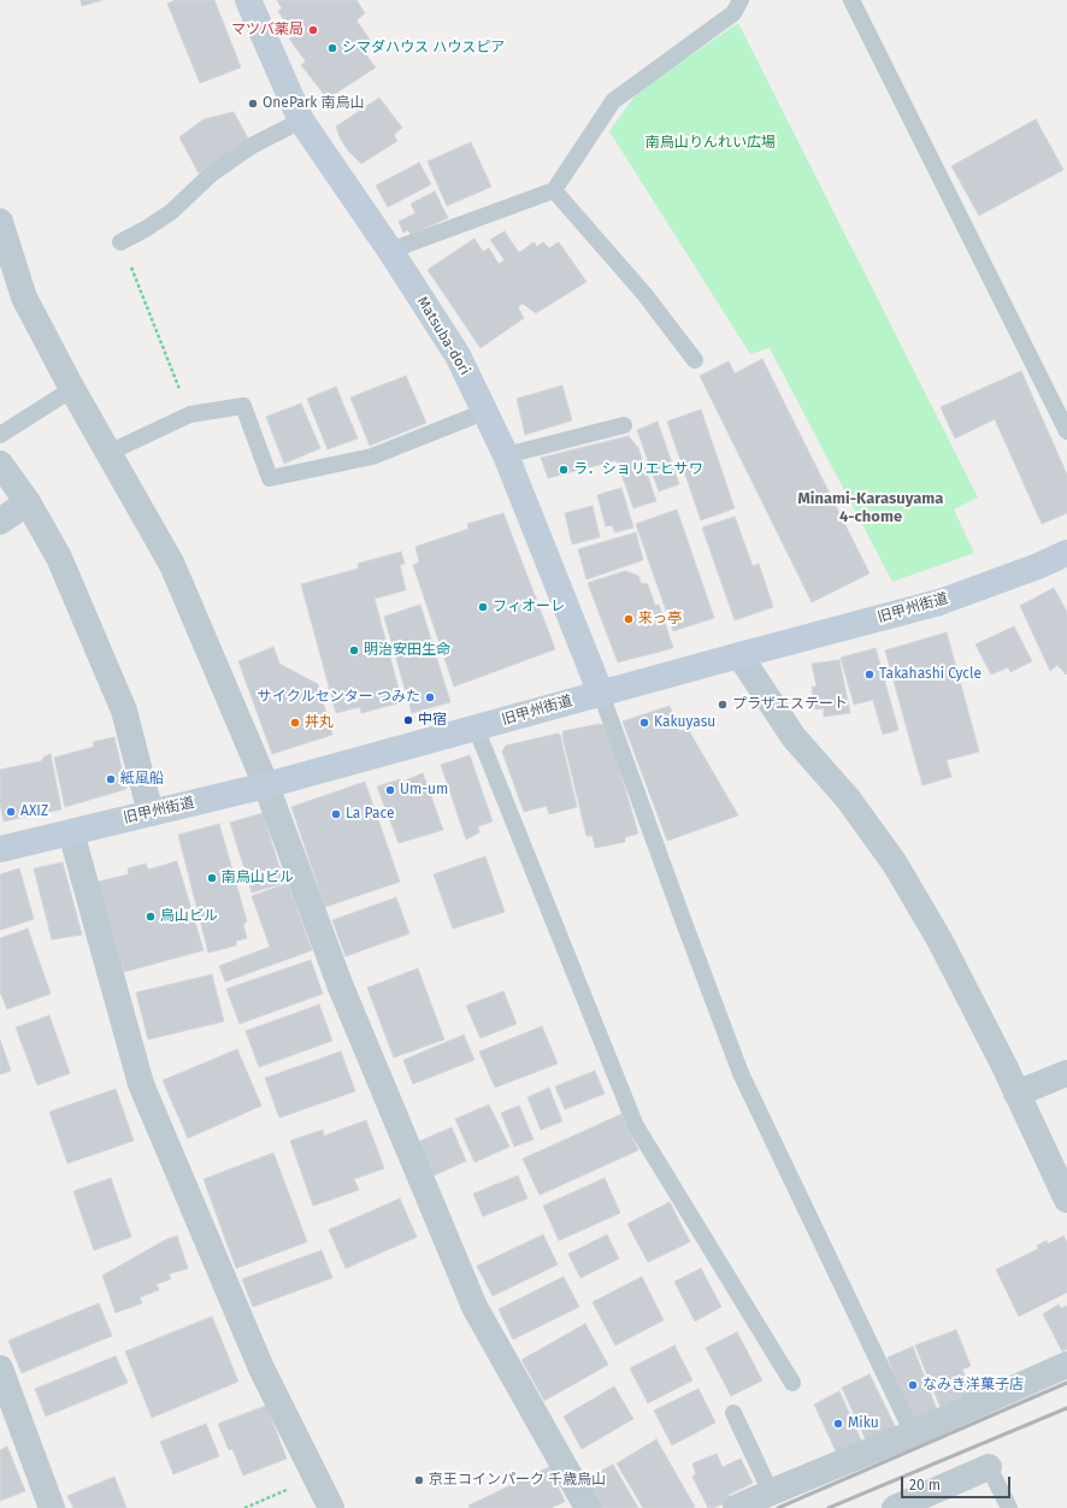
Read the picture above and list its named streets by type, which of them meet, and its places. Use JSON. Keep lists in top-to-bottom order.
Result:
{
  "streets": {
    "street": ["Matsuba-dori", "旧甲州街道"]
  },
  "crossings": [
    ["Matsuba-dori", "旧甲州街道"]
  ],
  "districts": ["Minami-Karasuyama 4-chome"],
  "parks": ["南烏山りんれい広場"],
  "places": [
    "マツバ薬局",
    "シマダハウス ハウスピア",
    "OnePark 南烏山",
    "ラ．ショリエヒサワ",
    "フィオーレ",
    "来っ亭",
    "明治安田生命",
    "Takahashi Cycle",
    "サイクルセンター つみた",
    "プラザエステート",
    "中宿",
    "丼丸",
    "Kakuyasu",
    "紙風船",
    "Um-um",
    "AXIZ",
    "La Pace",
    "南烏山ビル",
    "烏山ビル",
    "なみき洋菓子店",
    "Miku",
    "京王コインパーク 千歳烏山"
  ],
  "scale_bar": "20 m"
}
